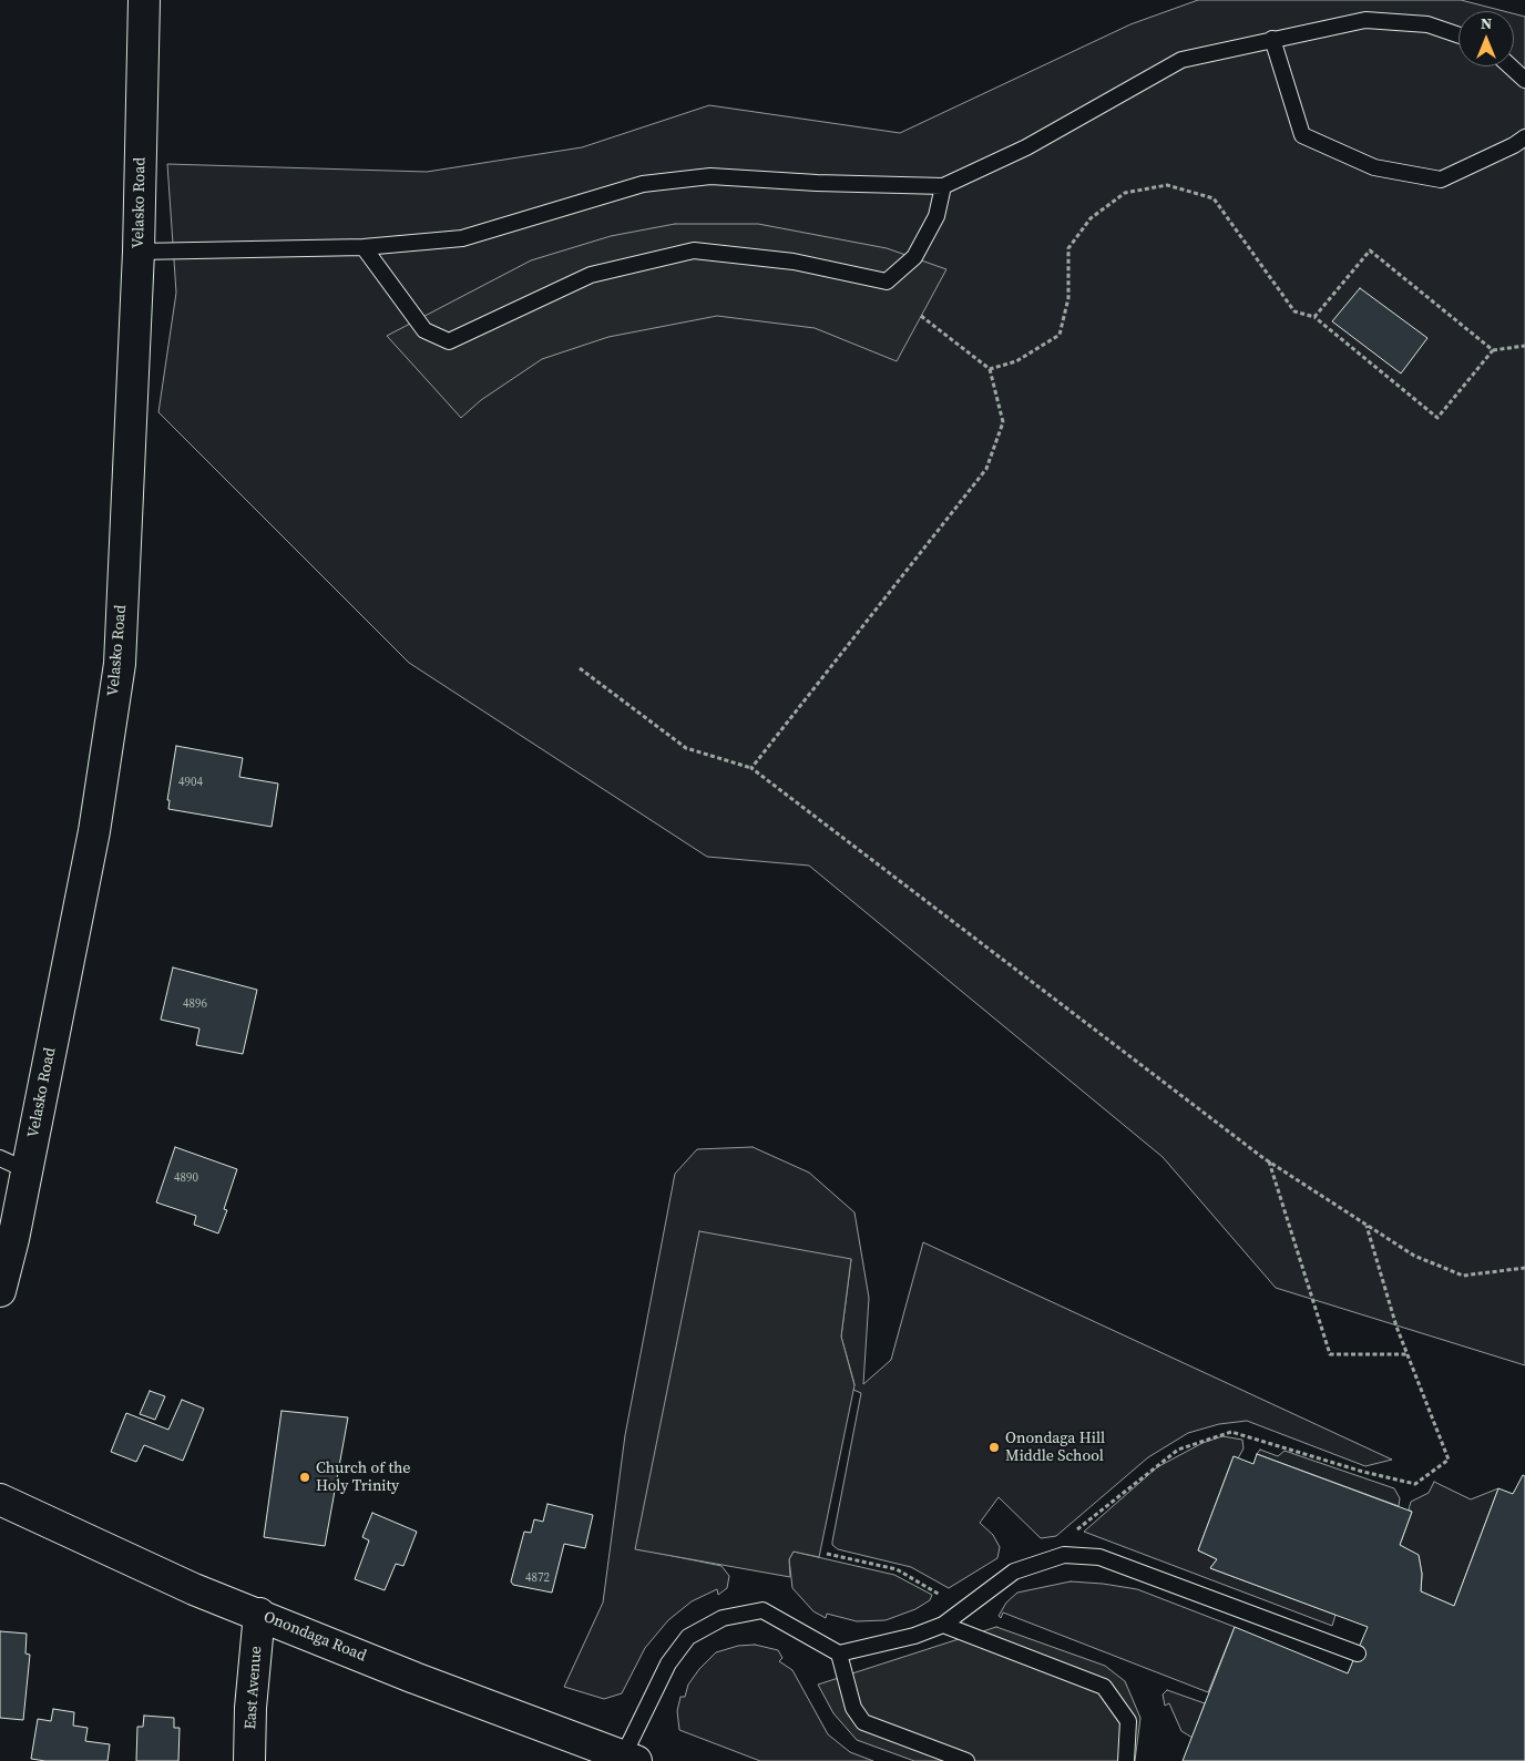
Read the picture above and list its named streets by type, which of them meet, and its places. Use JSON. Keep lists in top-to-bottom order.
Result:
{
  "streets": {
    "street": ["Velasko Road", "Onondaga Road", "East Avenue"]
  },
  "crossings": [
    ["Onondaga Road", "East Avenue"]
  ],
  "places": ["Onondaga Hill Middle School", "Church of the Holy Trinity"],
  "house_numbers": [
    "4904",
    "4896",
    "4890",
    "4872"
  ],
  "north": "top"
}
